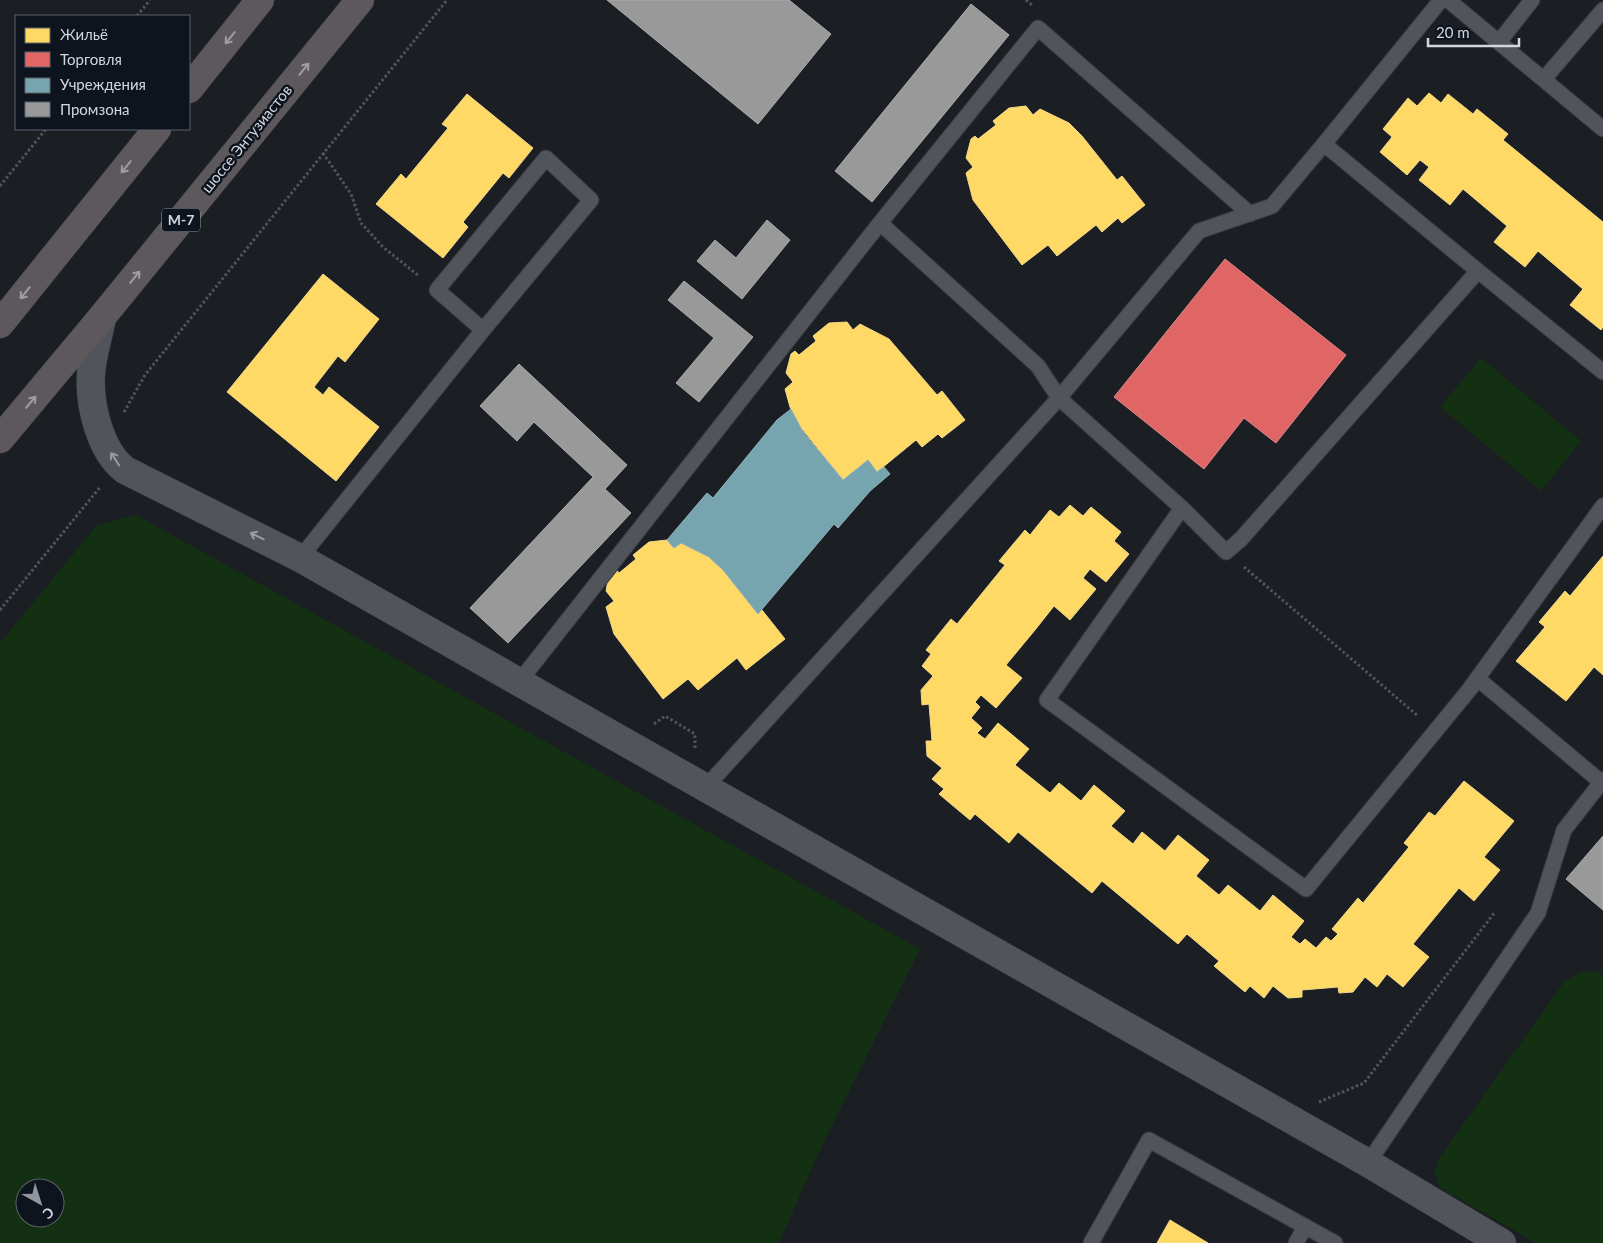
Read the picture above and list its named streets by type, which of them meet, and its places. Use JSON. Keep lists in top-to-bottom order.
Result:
{
  "streets": {
    "highway": ["шоссе Энтузиастов", "М-7"]
  },
  "legend": [
    "Жильё",
    "Торговля",
    "Учреждения",
    "Промзона"
  ],
  "scale_bar": "20 m",
  "north": "bottom right"
}
